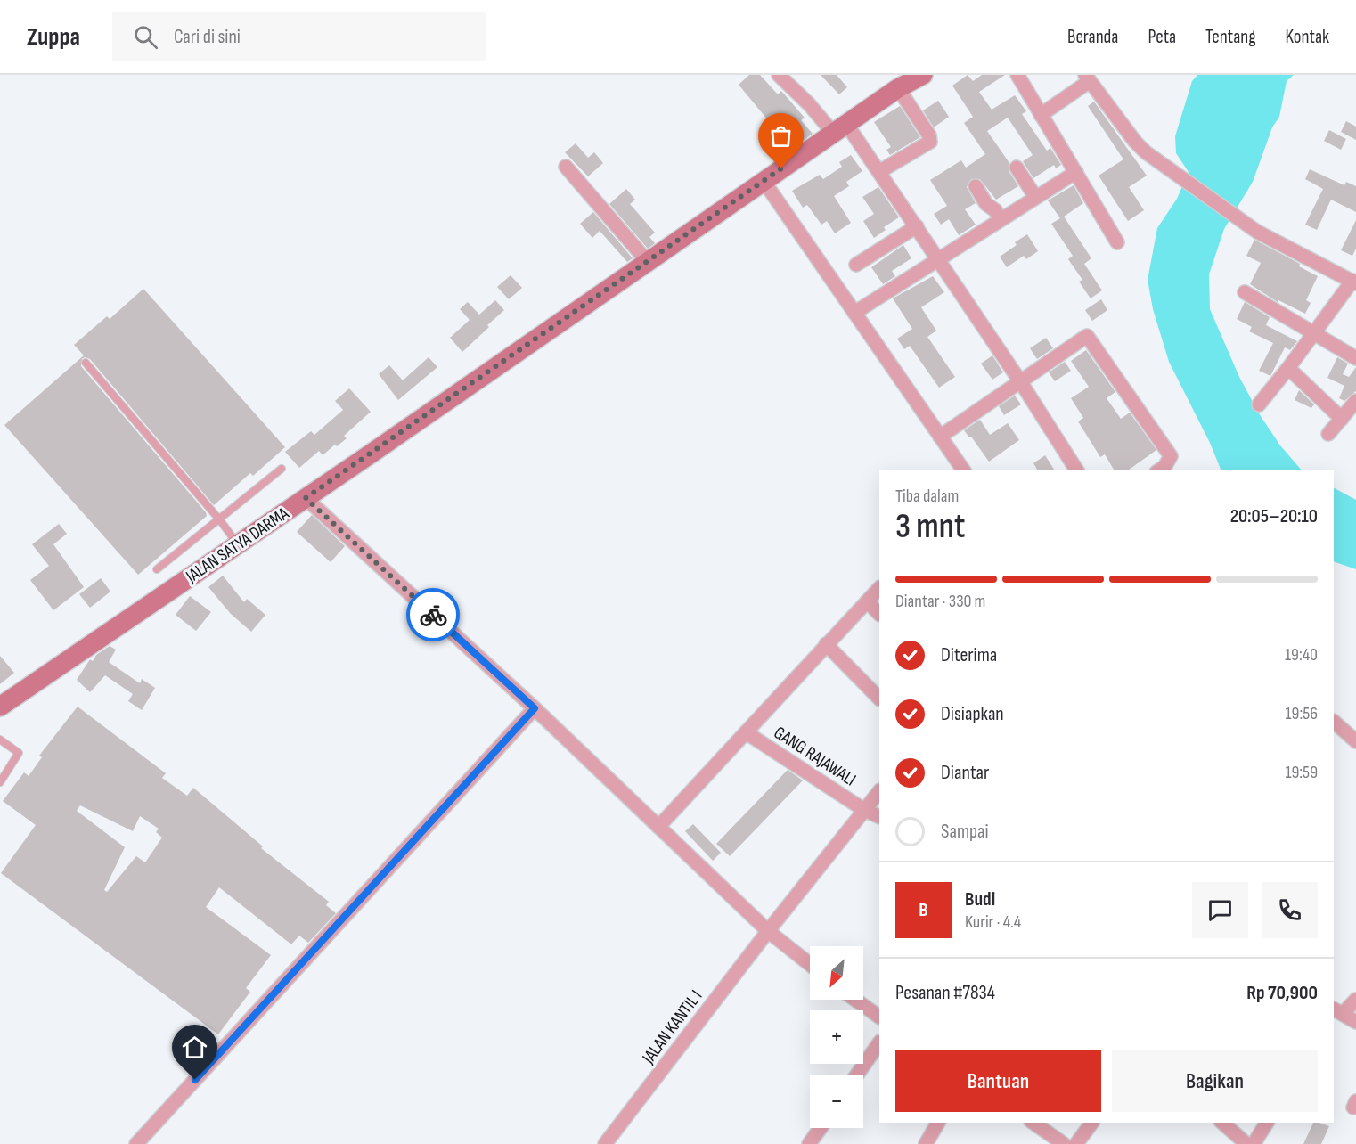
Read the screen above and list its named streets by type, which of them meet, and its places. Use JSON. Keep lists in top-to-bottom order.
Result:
{
  "streets": {
    "main road": ["JALAN SATYA DARMA"],
    "street": ["GANG RAJAWALI", "JALAN KANTIL I"]
  },
  "crossings": [
    ["GANG RAJAWALI", "JALAN KANTIL I"]
  ],
  "north": "bottom left",
  "page": {
    "header": "Zuppa",
    "search": "Cari di sini",
    "nav": [
      "Beranda",
      "Peta",
      "Tentang",
      "Kontak"
    ],
    "heading": ["3 mnt", "Tiba dalam", "20:05–20:10"],
    "panel": [
      "Budi",
      "Kurir · 4.4",
      "Pesanan #7834",
      "Rp 70,900"
    ],
    "bar": "Diantar · 330 m",
    "list": [
      ["Diterima", "19:40"],
      ["Disiapkan", "19:56"],
      ["Diantar", "19:59"],
      "Sampai"
    ],
    "round": "B",
    "map_buttons": ["+", "−"],
    "buttons": ["Bantuan", "Bagikan"]
  }
}
